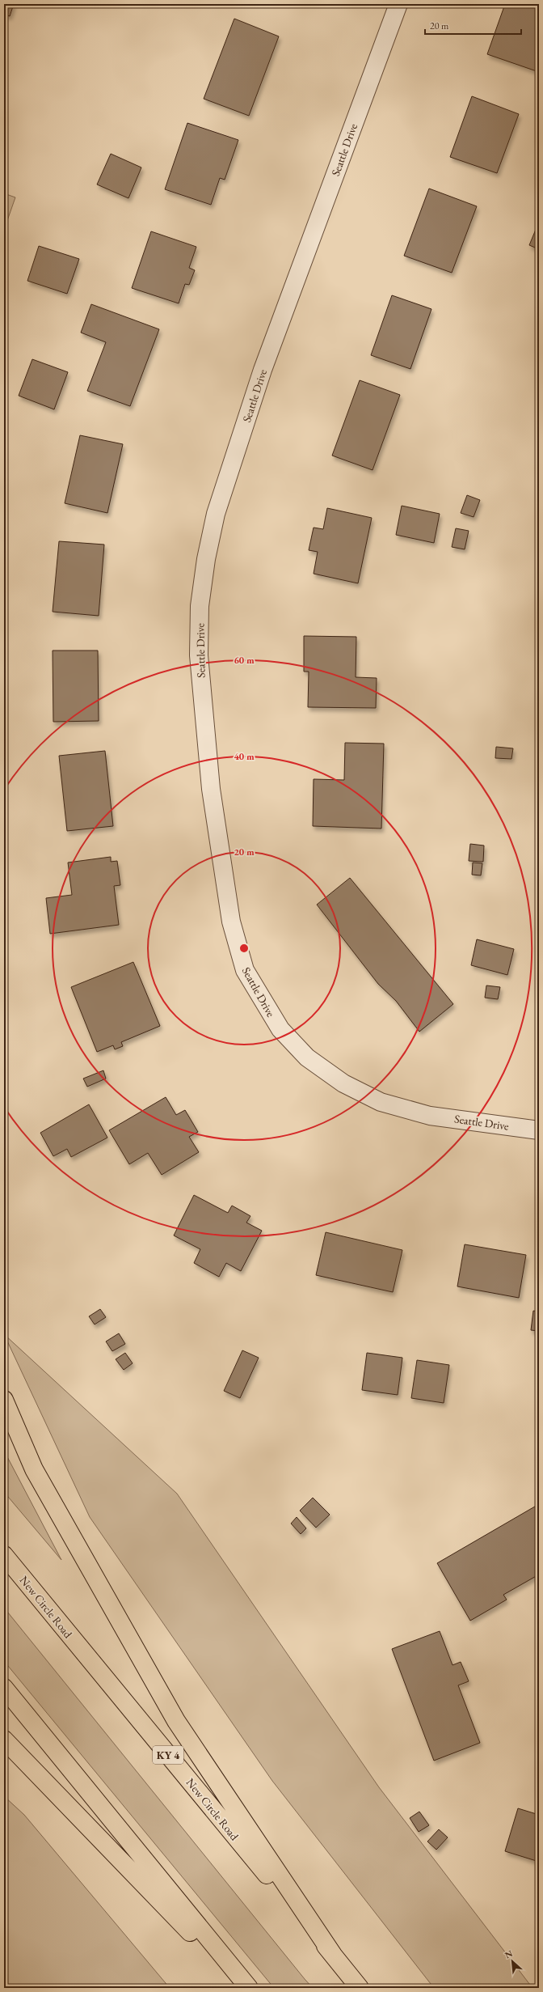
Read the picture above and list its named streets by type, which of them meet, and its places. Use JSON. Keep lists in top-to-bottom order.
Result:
{
  "streets": {
    "highway": ["New Circle Road", "KY 4"],
    "street": ["Seattle Drive"]
  },
  "scale_bar": "20 m",
  "north": "top left",
  "rings": ["60 m", "40 m", "20 m"]
}
